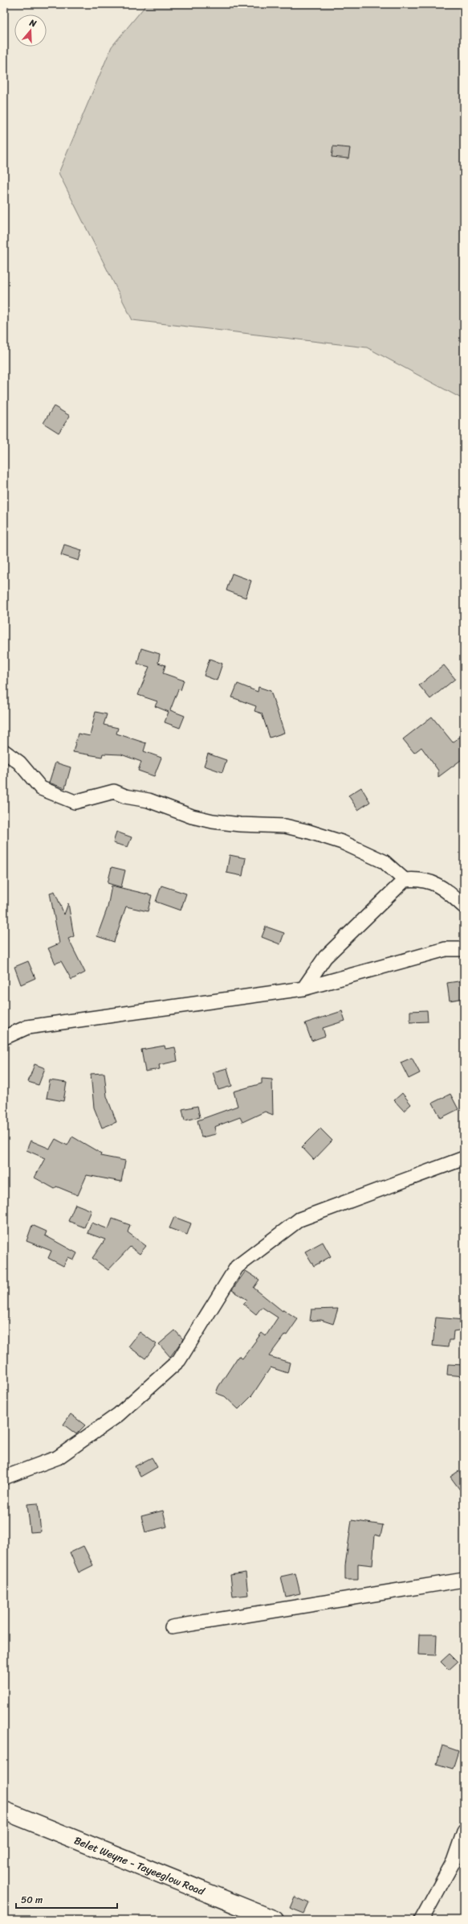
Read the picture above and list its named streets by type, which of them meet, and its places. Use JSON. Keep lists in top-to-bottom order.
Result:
{
  "streets": {
    "main road": ["Belet Weyne - Tayeeglow Road"]
  },
  "scale_bar": "50 m",
  "north": "top"
}
